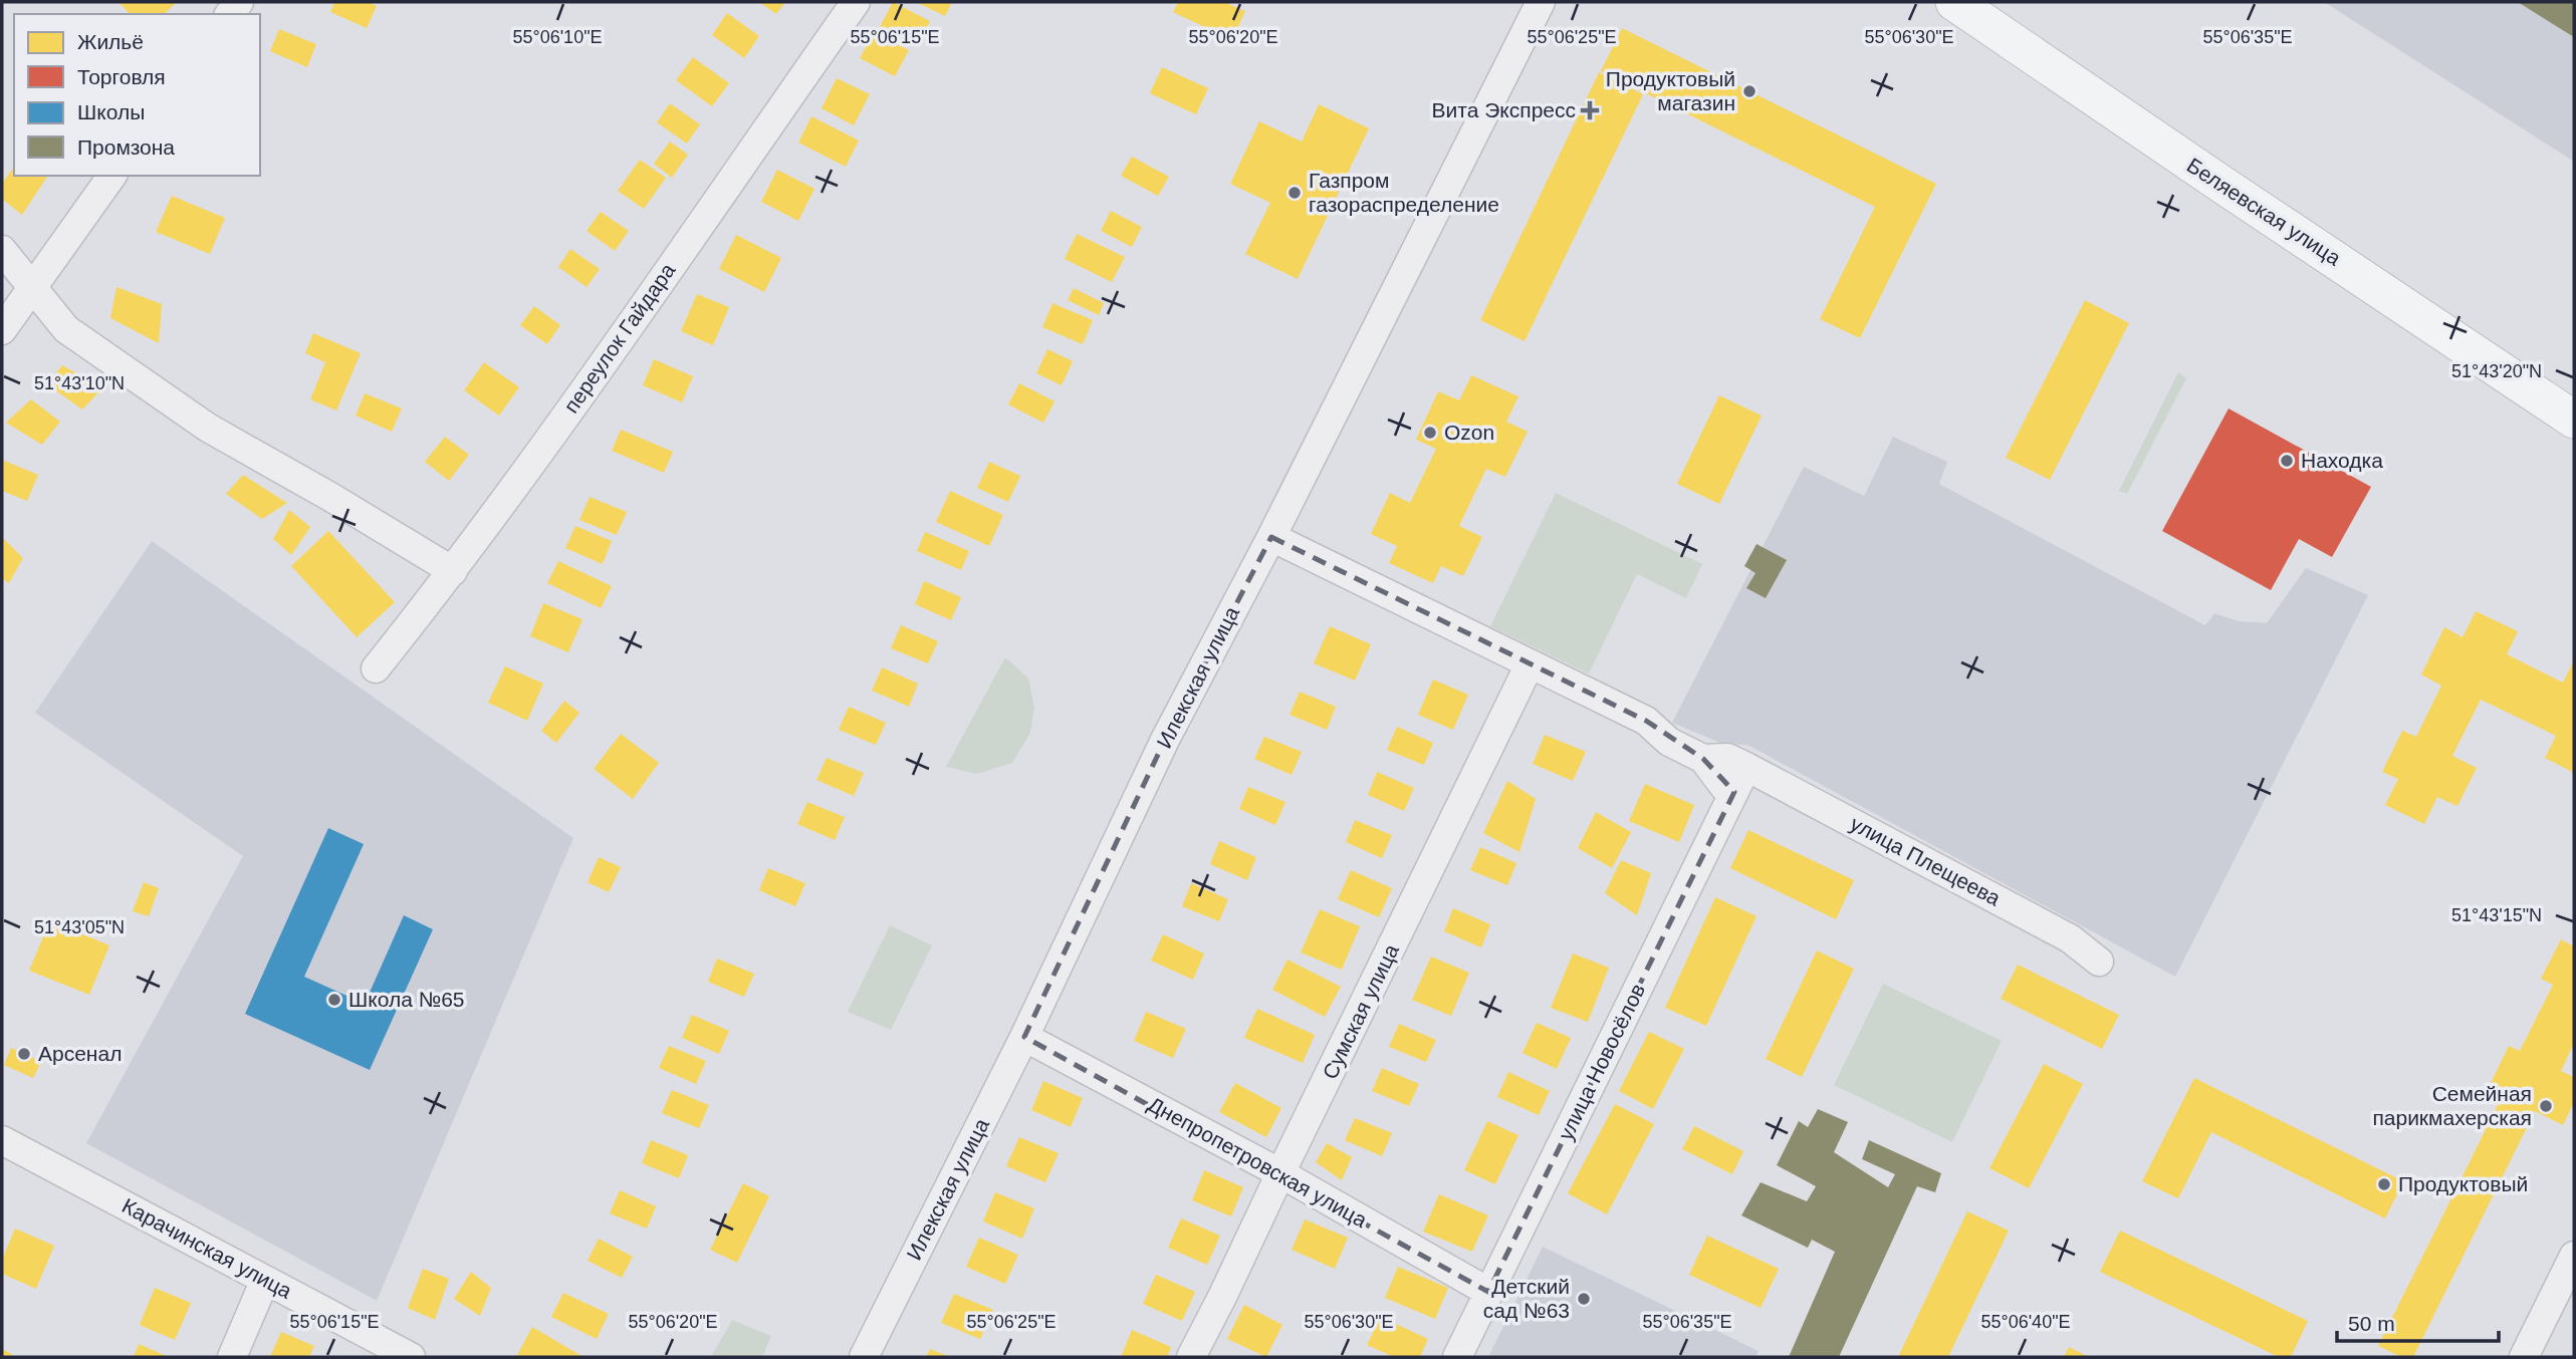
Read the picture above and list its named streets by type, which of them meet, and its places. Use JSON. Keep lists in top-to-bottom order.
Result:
{
  "streets": {
    "main road": ["Беляевская улица"],
    "street": [
      "переулок Гайдара",
      "Илекская улица",
      "улица Плещеева",
      "Сумская улица",
      "улица Новосёлов",
      "Днепропетровская улица",
      "Карачинская улица"
    ]
  },
  "crossings": [
    ["Илекская улица", "Днепропетровская улица"],
    ["улица Плещеева", "улица Новосёлов"],
    ["Сумская улица", "Днепропетровская улица"],
    ["улица Новосёлов", "Днепропетровская улица"]
  ],
  "places": {
    "other": [
      "Продуктовый магазин",
      "Газпром газораспределение",
      "Ozon",
      "Находка",
      "Школа №65",
      "Арсенал",
      "Семейная парикмахерская",
      "Продуктовый",
      "Детский сад №63"
    ],
    "health": ["Вита Экспресс"]
  },
  "legend": [
    "Жильё",
    "Торговля",
    "Школы",
    "Промзона"
  ],
  "scale_bar": "50 m",
  "coordinates": [
    "55°06'10\"E",
    "55°06'15\"E",
    "55°06'20\"E",
    "55°06'25\"E",
    "55°06'30\"E",
    "55°06'35\"E",
    "51°43'20\"N",
    "51°43'10\"N",
    "51°43'15\"N",
    "51°43'05\"N",
    "55°06'40\"E"
  ]
}
